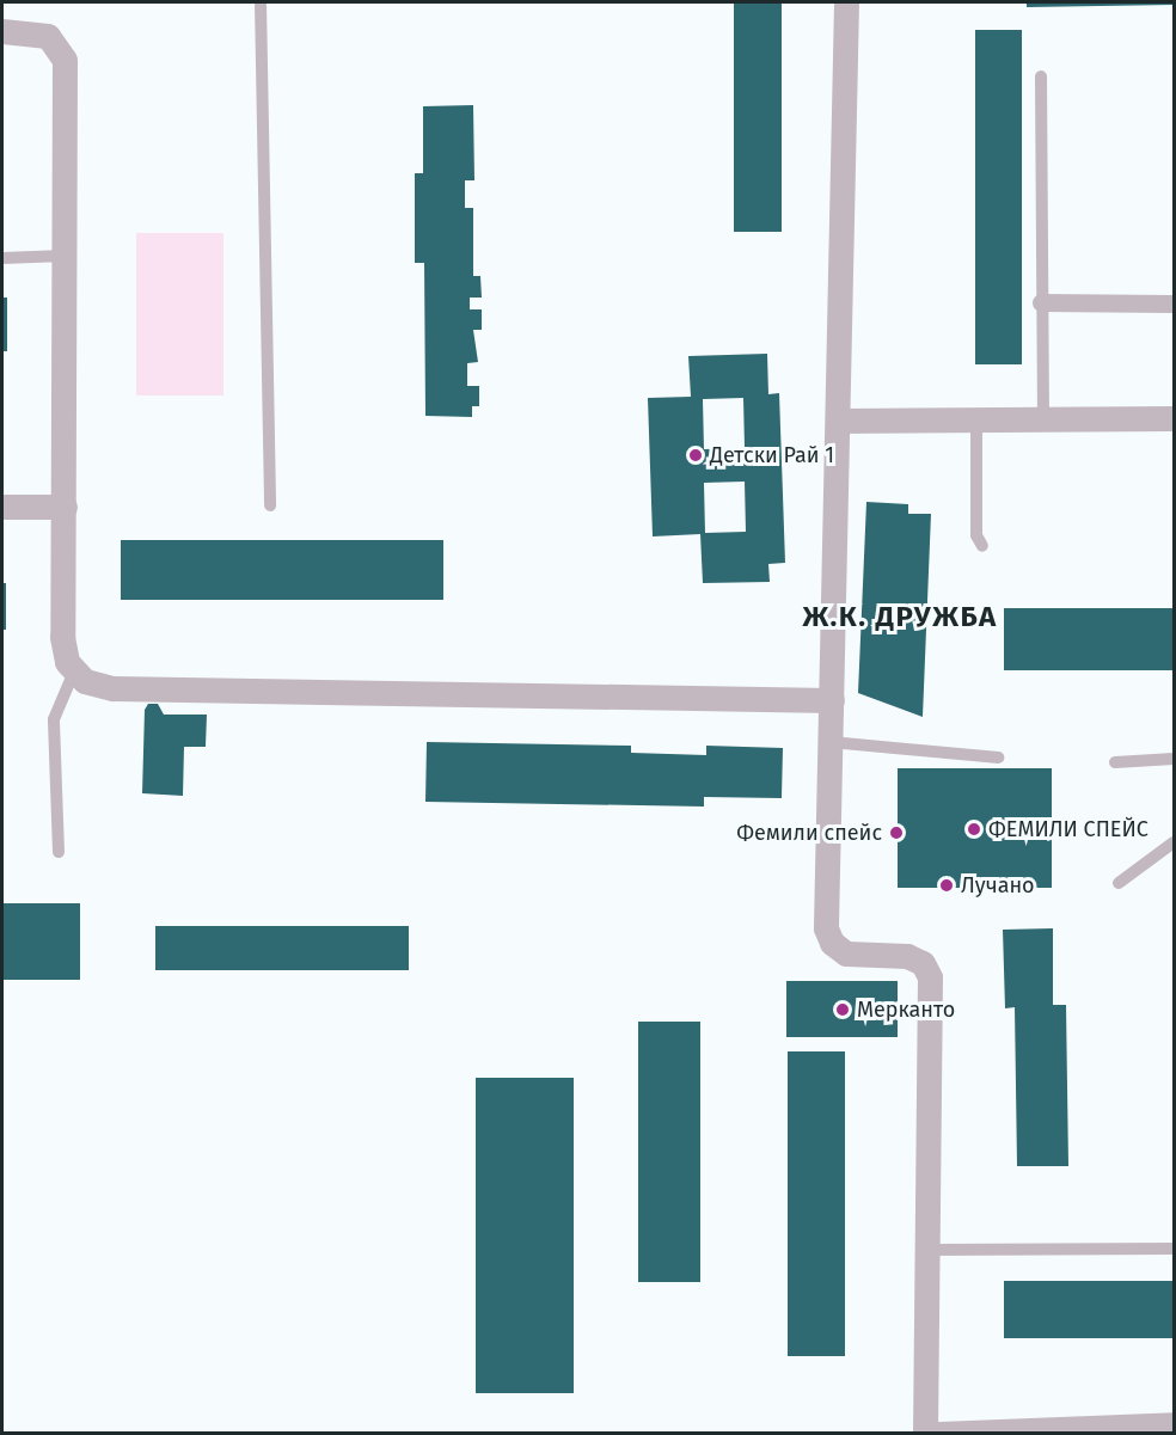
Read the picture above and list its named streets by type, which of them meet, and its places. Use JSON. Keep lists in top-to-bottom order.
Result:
{
  "districts": ["Ж.К. ДРУЖБА"],
  "places": [
    "Детски Рай 1",
    "ФЕМИЛИ СПЕЙС",
    "Фемили спейс",
    "Лучано",
    "Мерканто"
  ]
}
